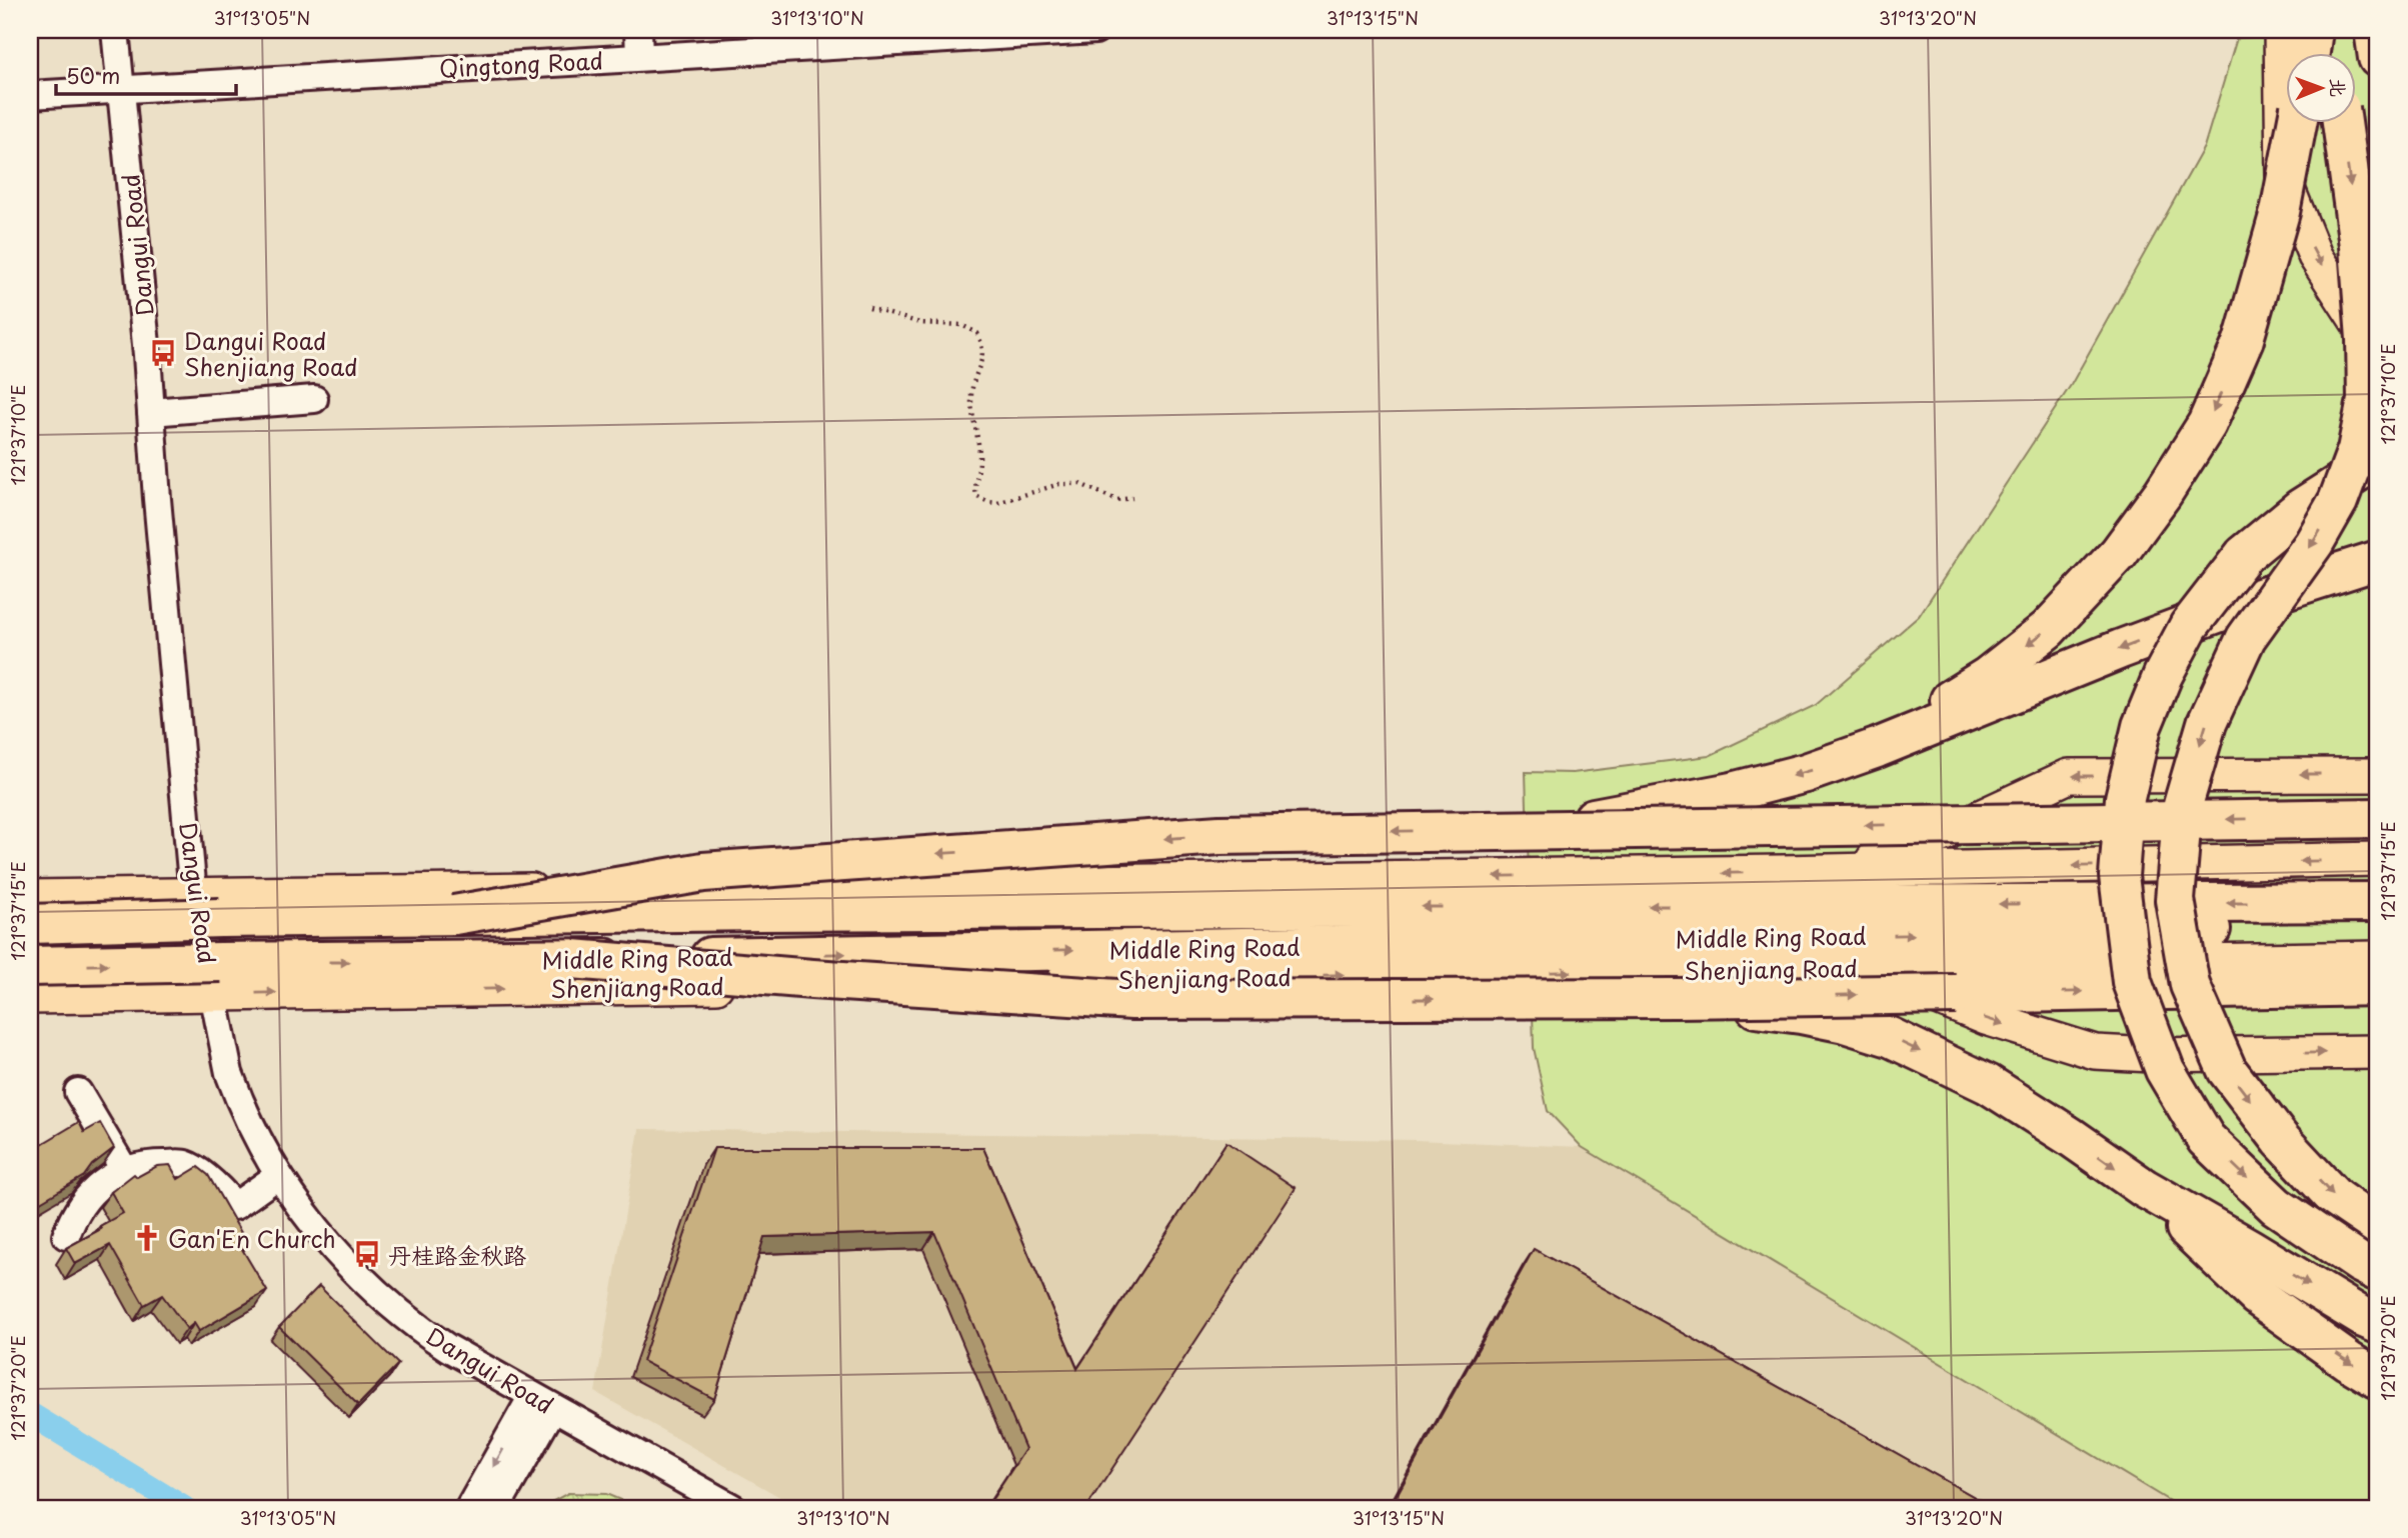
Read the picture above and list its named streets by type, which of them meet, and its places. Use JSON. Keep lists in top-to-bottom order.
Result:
{
  "streets": {
    "highway": ["Middle Ring Road"],
    "main road": ["Shenjiang Road"],
    "street": ["Qingtong Road", "Dangui Road"]
  },
  "crossings": [
    ["Qingtong Road", "Dangui Road"],
    ["Dangui Road", "Middle Ring Road"],
    ["Dangui Road", "Shenjiang Road"]
  ],
  "places": {
    "bus stop": ["Dangui Road Shenjiang Road", "丹桂路金秋路"],
    "church": ["Gan'En Church"]
  },
  "scale_bar": "50 m",
  "north": "right",
  "coordinates": [
    "31°13'05\"N",
    "31°13'10\"N",
    "31°13'15\"N",
    "31°13'20\"N",
    "121°37'10\"E",
    "121°37'15\"E",
    "121°37'20\"E"
  ]
}
